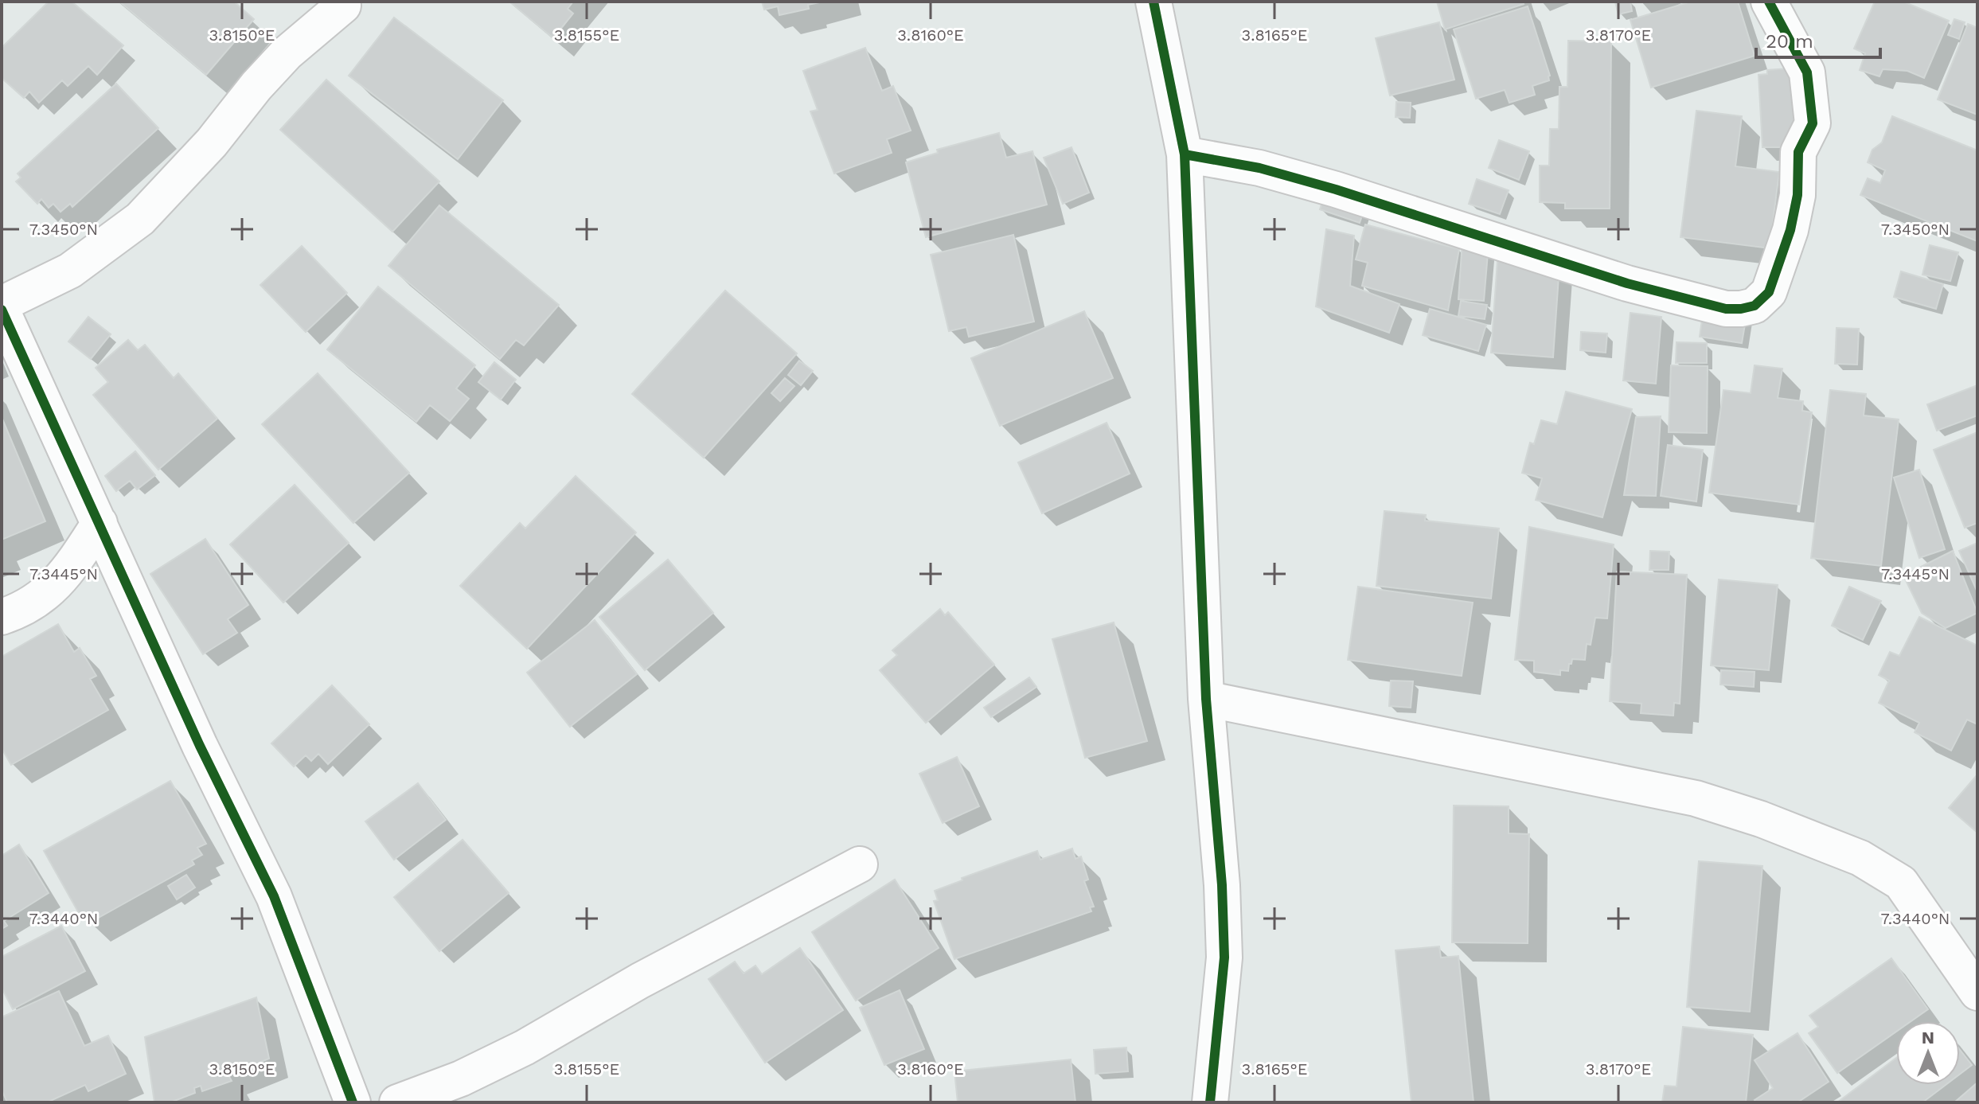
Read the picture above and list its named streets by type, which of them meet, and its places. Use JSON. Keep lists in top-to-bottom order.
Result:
{
  "scale_bar": "20 m",
  "north": "top",
  "coordinates": [
    "3.8150°E",
    "3.8155°E",
    "3.8160°E",
    "3.8165°E",
    "3.8170°E",
    "7.3450°N",
    "7.3445°N",
    "7.3440°N"
  ]
}
